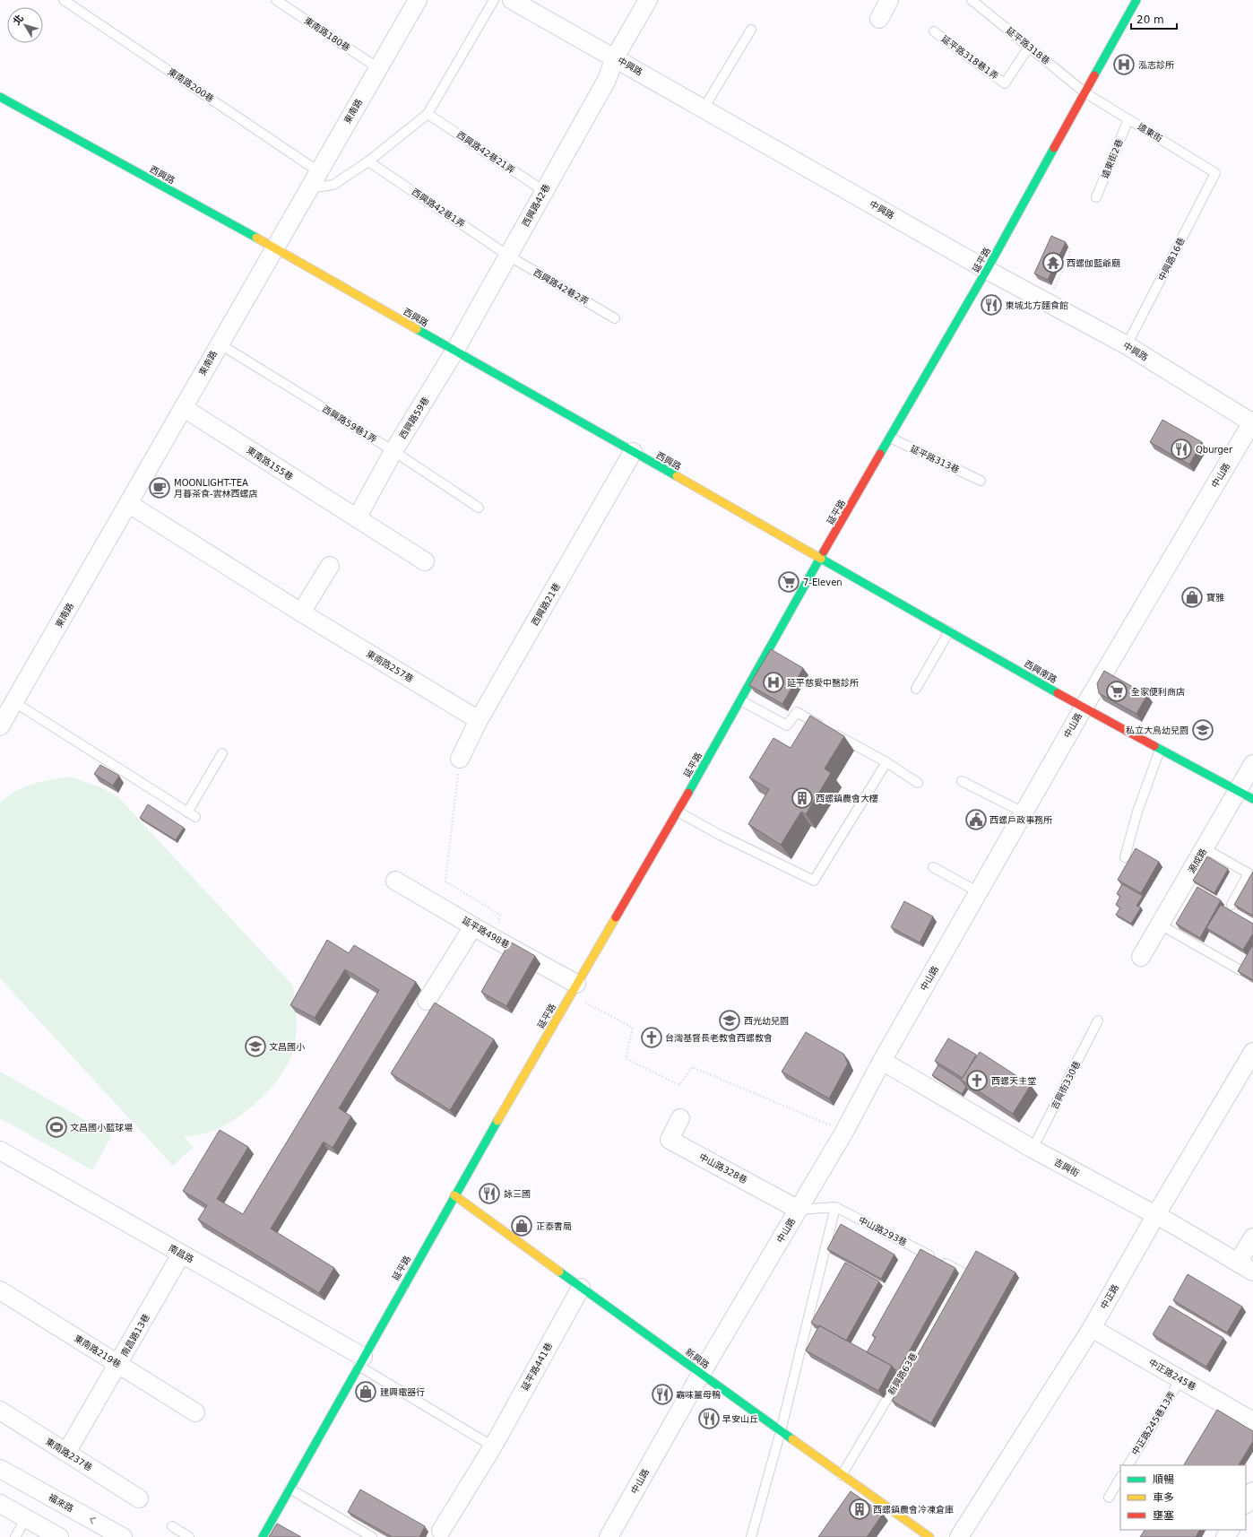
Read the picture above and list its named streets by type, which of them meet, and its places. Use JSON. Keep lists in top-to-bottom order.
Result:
{
  "streets": {
    "street": [
      "中興路",
      "東南路",
      "西興路",
      "西興路42巷",
      "延平路",
      "西興路59巷",
      "東南路155巷",
      "中山路",
      "西興路21巷",
      "東南路257巷",
      "西興南路",
      "源成路",
      "延平路498巷",
      "吉興街",
      "中山路328巷",
      "南昌路",
      "中正路",
      "南昌路13巷",
      "東南路219巷",
      "新興路",
      "延平路441巷",
      "中正路245巷",
      "東南路237巷",
      "福來路"
    ],
    "lane": [
      "東南路180巷",
      "延平路318巷",
      "延平路318巷1弄",
      "東南路200巷",
      "遠東街",
      "西興路42巷21弄",
      "遠東街2巷",
      "西興路42巷1弄",
      "中興路16巷",
      "西興路42巷2弄",
      "西興路59巷1弄",
      "延平路313巷",
      "吉興街330巷",
      "中山路293巷",
      "新興路63巷",
      "中正路245巷13弄"
    ]
  },
  "crossings": [
    ["東南路180巷", "東南路"],
    ["延平路318巷", "延平路318巷1弄"],
    ["延平路318巷", "遠東街"],
    ["延平路318巷", "延平路"],
    ["中興路", "西興路42巷"],
    ["中興路", "中興路16巷"],
    ["中興路", "延平路"],
    ["中興路", "中山路"],
    ["東南路200巷", "東南路"],
    ["東南路", "西興路"],
    ["東南路", "西興路59巷1弄"],
    ["東南路", "東南路155巷"],
    ["東南路", "東南路257巷"],
    ["遠東街", "遠東街2巷"],
    ["遠東街", "中興路16巷"],
    ["遠東街", "延平路"],
    ["西興路42巷21弄", "西興路42巷"],
    ["西興路", "西興路42巷"],
    ["西興路", "延平路"],
    ["西興路", "西興路59巷"],
    ["西興路", "西興路21巷"],
    ["西興路", "西興南路"],
    ["西興路42巷", "西興路42巷1弄"],
    ["西興路42巷", "西興路42巷2弄"],
    ["西興路42巷", "西興路59巷"],
    ["西興路42巷1弄", "西興路42巷2弄"],
    ["延平路", "延平路313巷"],
    ["延平路", "西興南路"],
    ["延平路", "延平路498巷"],
    ["延平路", "南昌路"],
    ["延平路", "新興路"],
    ["西興路59巷", "西興路59巷1弄"],
    ["西興路59巷", "東南路155巷"],
    ["中山路", "西興南路"],
    ["中山路", "吉興街"],
    ["中山路", "中山路328巷"],
    ["中山路", "新興路"],
    ["西興路21巷", "東南路257巷"],
    ["西興南路", "源成路"],
    ["吉興街330巷", "吉興街"],
    ["吉興街", "中正路"],
    ["中山路293巷", "新興路63巷"],
    ["南昌路", "南昌路13巷"],
    ["中正路", "中正路245巷"],
    ["南昌路13巷", "東南路219巷"],
    ["南昌路13巷", "東南路237巷"],
    ["新興路", "延平路441巷"],
    ["新興路", "新興路63巷"],
    ["中正路245巷", "中正路245巷13弄"]
  ],
  "places": {
    "hospital": ["泓志診所", "延平慈愛中醫診所"],
    "temple": ["西螺伽藍爺廟"],
    "restaurant": [
      "東城北方麵食館",
      "Qburger",
      "詠三國",
      "霸味薑母鴨",
      "早安山丘"
    ],
    "cafe": ["MOONLIGHT-TEA 月暮茶食-雲林西螺店"],
    "supermarket": ["7-Eleven", "全家便利商店"],
    "shop": ["寶雅", "正泰書局", "建興電器行"],
    "school or university": ["私立大鳥幼兒園", "西光幼兒園", "文昌國小"],
    "building": ["西螺鎮農會大樓", "西螺鎮農會冷凍倉庫"],
    "public building": ["西螺戶政事務所"],
    "church": ["台灣基督長老教會西螺教會", "西螺天主堂"],
    "sports": ["文昌國小藍球場"]
  },
  "legend": ["順暢", "車多", "壅塞"],
  "scale_bar": "20 m",
  "north": "top left"
}
